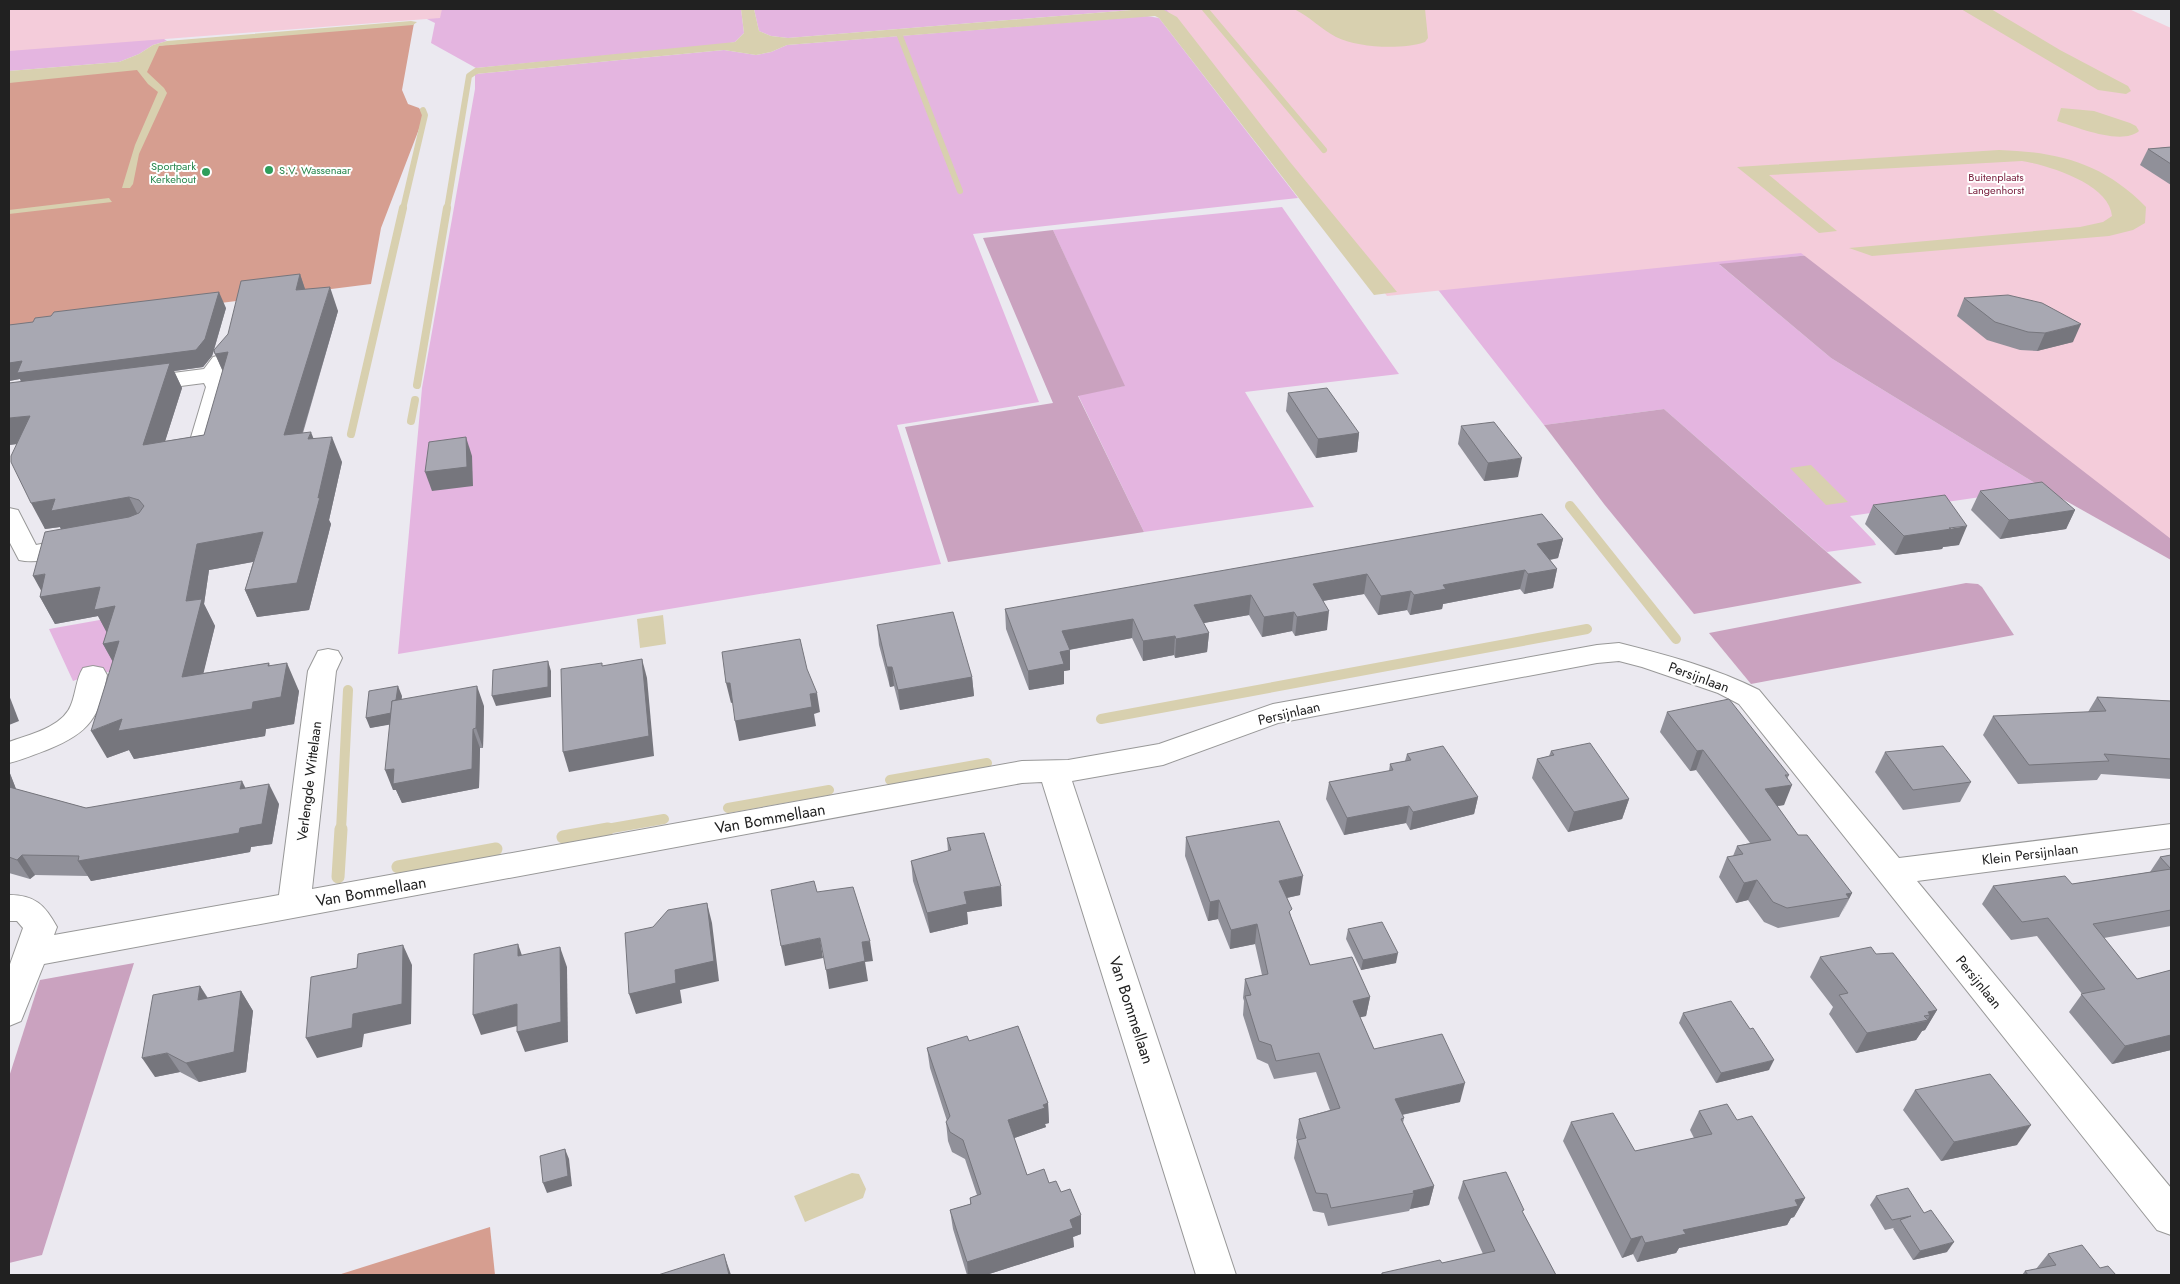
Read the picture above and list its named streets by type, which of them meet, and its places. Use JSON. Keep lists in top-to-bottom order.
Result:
{
  "streets": {
    "street": [
      "Persijnlaan",
      "Verlengde Wittelaan",
      "Van Bommellaan",
      "Klein Persijnlaan"
    ]
  },
  "crossings": [
    ["Persijnlaan", "Van Bommellaan"],
    ["Persijnlaan", "Klein Persijnlaan"],
    ["Verlengde Wittelaan", "Van Bommellaan"]
  ],
  "parks": ["Buitenplaats Langenhorst"],
  "places": ["S.V. Wassenaar", "Sportpark Kerkehout"]
}
